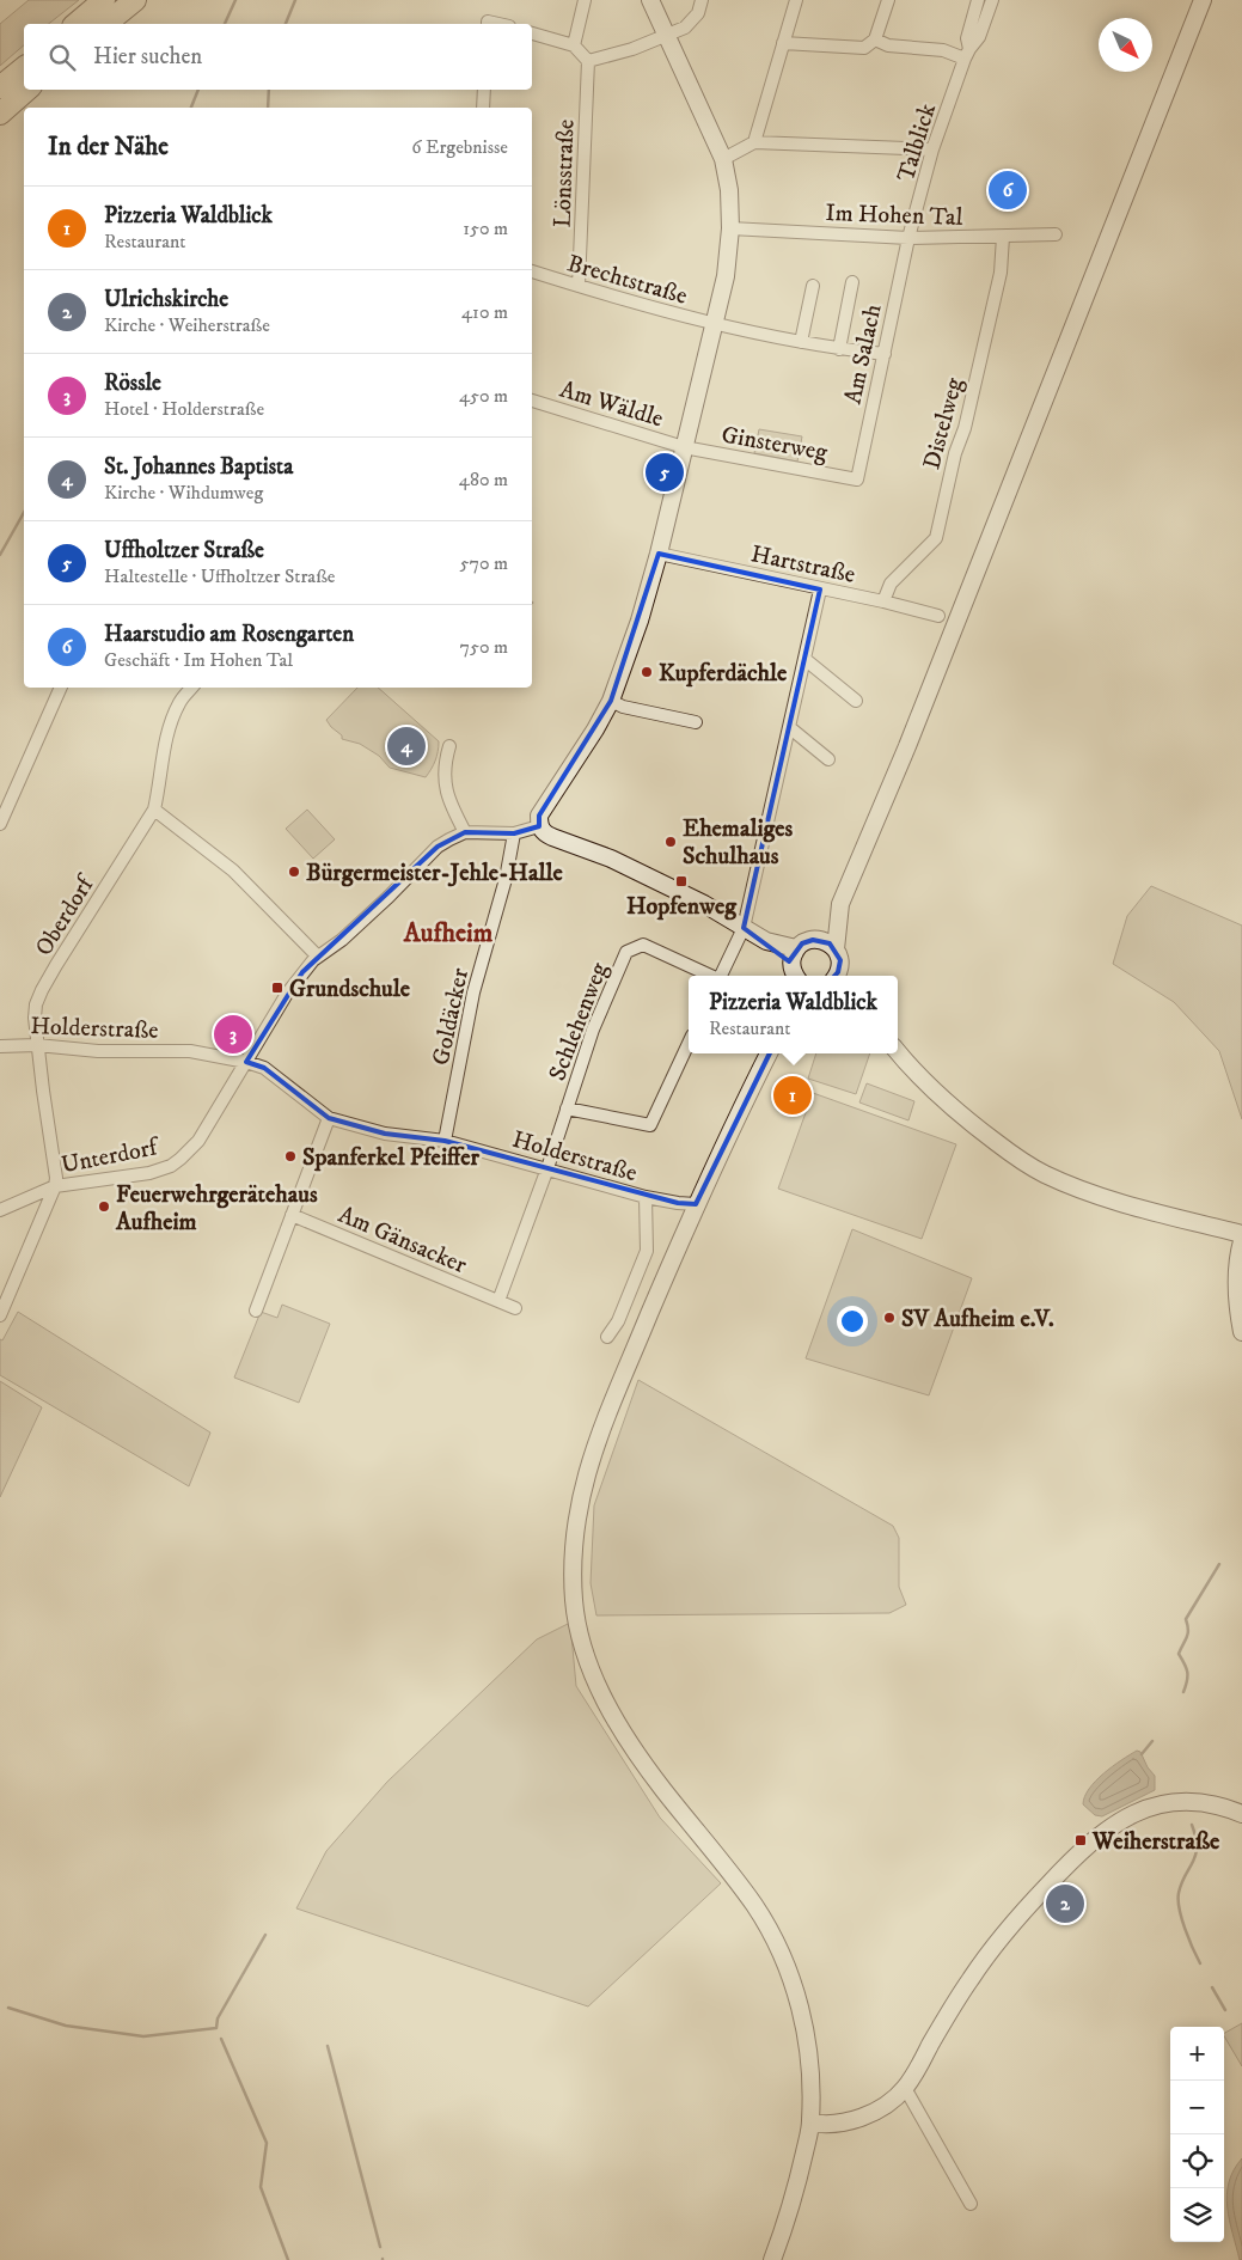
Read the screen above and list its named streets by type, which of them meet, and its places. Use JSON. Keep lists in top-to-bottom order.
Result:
{
  "streets": {
    "street": [
      "Talblick",
      "Lönsstraße",
      "Im Hohen Tal",
      "Brechtstraße",
      "Am Salach",
      "Am Wäldle",
      "Distelweg",
      "Ginsterweg",
      "Hartstraße",
      "Oberdorf",
      "Goldäcker",
      "Schlehenweg",
      "Holderstraße",
      "Unterdorf",
      "Am Gänsacker"
    ]
  },
  "crossings": [
    ["Talblick", "Im Hohen Tal"],
    ["Talblick", "Am Salach"],
    ["Lönsstraße", "Brechtstraße"],
    ["Im Hohen Tal", "Am Salach"],
    ["Im Hohen Tal", "Distelweg"],
    ["Brechtstraße", "Am Salach"],
    ["Am Salach", "Ginsterweg"],
    ["Am Wäldle", "Ginsterweg"],
    ["Distelweg", "Hartstraße"],
    ["Oberdorf", "Holderstraße"],
    ["Oberdorf", "Unterdorf"],
    ["Goldäcker", "Holderstraße"],
    ["Goldäcker", "Unterdorf"],
    ["Schlehenweg", "Holderstraße"],
    ["Holderstraße", "Unterdorf"]
  ],
  "districts": ["Aufheim"],
  "places": {
    "other": [
      "Kupferdächle",
      "Ehemaliges Schulhaus",
      "Bürgermeister-Jehle-Halle",
      "Spanferkel Pfeiffer",
      "Feuerwehrgerätehaus Aufheim",
      "SV Aufheim e.V."
    ],
    "transit": ["Hopfenweg", "Grundschule", "Weiherstraße"]
  },
  "north": "bottom right",
  "page": {
    "search": "Hier suchen",
    "heading": ["In der Nähe", "6 Ergebnisse"],
    "pins": [
      "6",
      "5",
      "4",
      "3",
      "1",
      "2"
    ],
    "list": [
      {
        "mark": "1",
        "name": "Pizzeria Waldblick",
        "note": "Restaurant",
        "value": "150 m"
      },
      {
        "mark": "2",
        "name": "Ulrichskirche",
        "note": "Kirche · Weiherstraße",
        "value": "410 m"
      },
      {
        "mark": "3",
        "name": "Rössle",
        "note": "Hotel · Holderstraße",
        "value": "450 m"
      },
      {
        "mark": "4",
        "name": "St. Johannes Baptista",
        "note": "Kirche · Wihdumweg",
        "value": "480 m"
      },
      {
        "mark": "5",
        "name": "Uffholtzer Straße",
        "note": "Haltestelle · Uffholtzer Straße",
        "value": "570 m"
      },
      {
        "mark": "6",
        "name": "Haarstudio am Rosengarten",
        "note": "Geschäft · Im Hohen Tal",
        "value": "750 m"
      }
    ],
    "popup": ["Pizzeria Waldblick", "Restaurant"],
    "map_buttons": ["+", "−"]
  }
}
